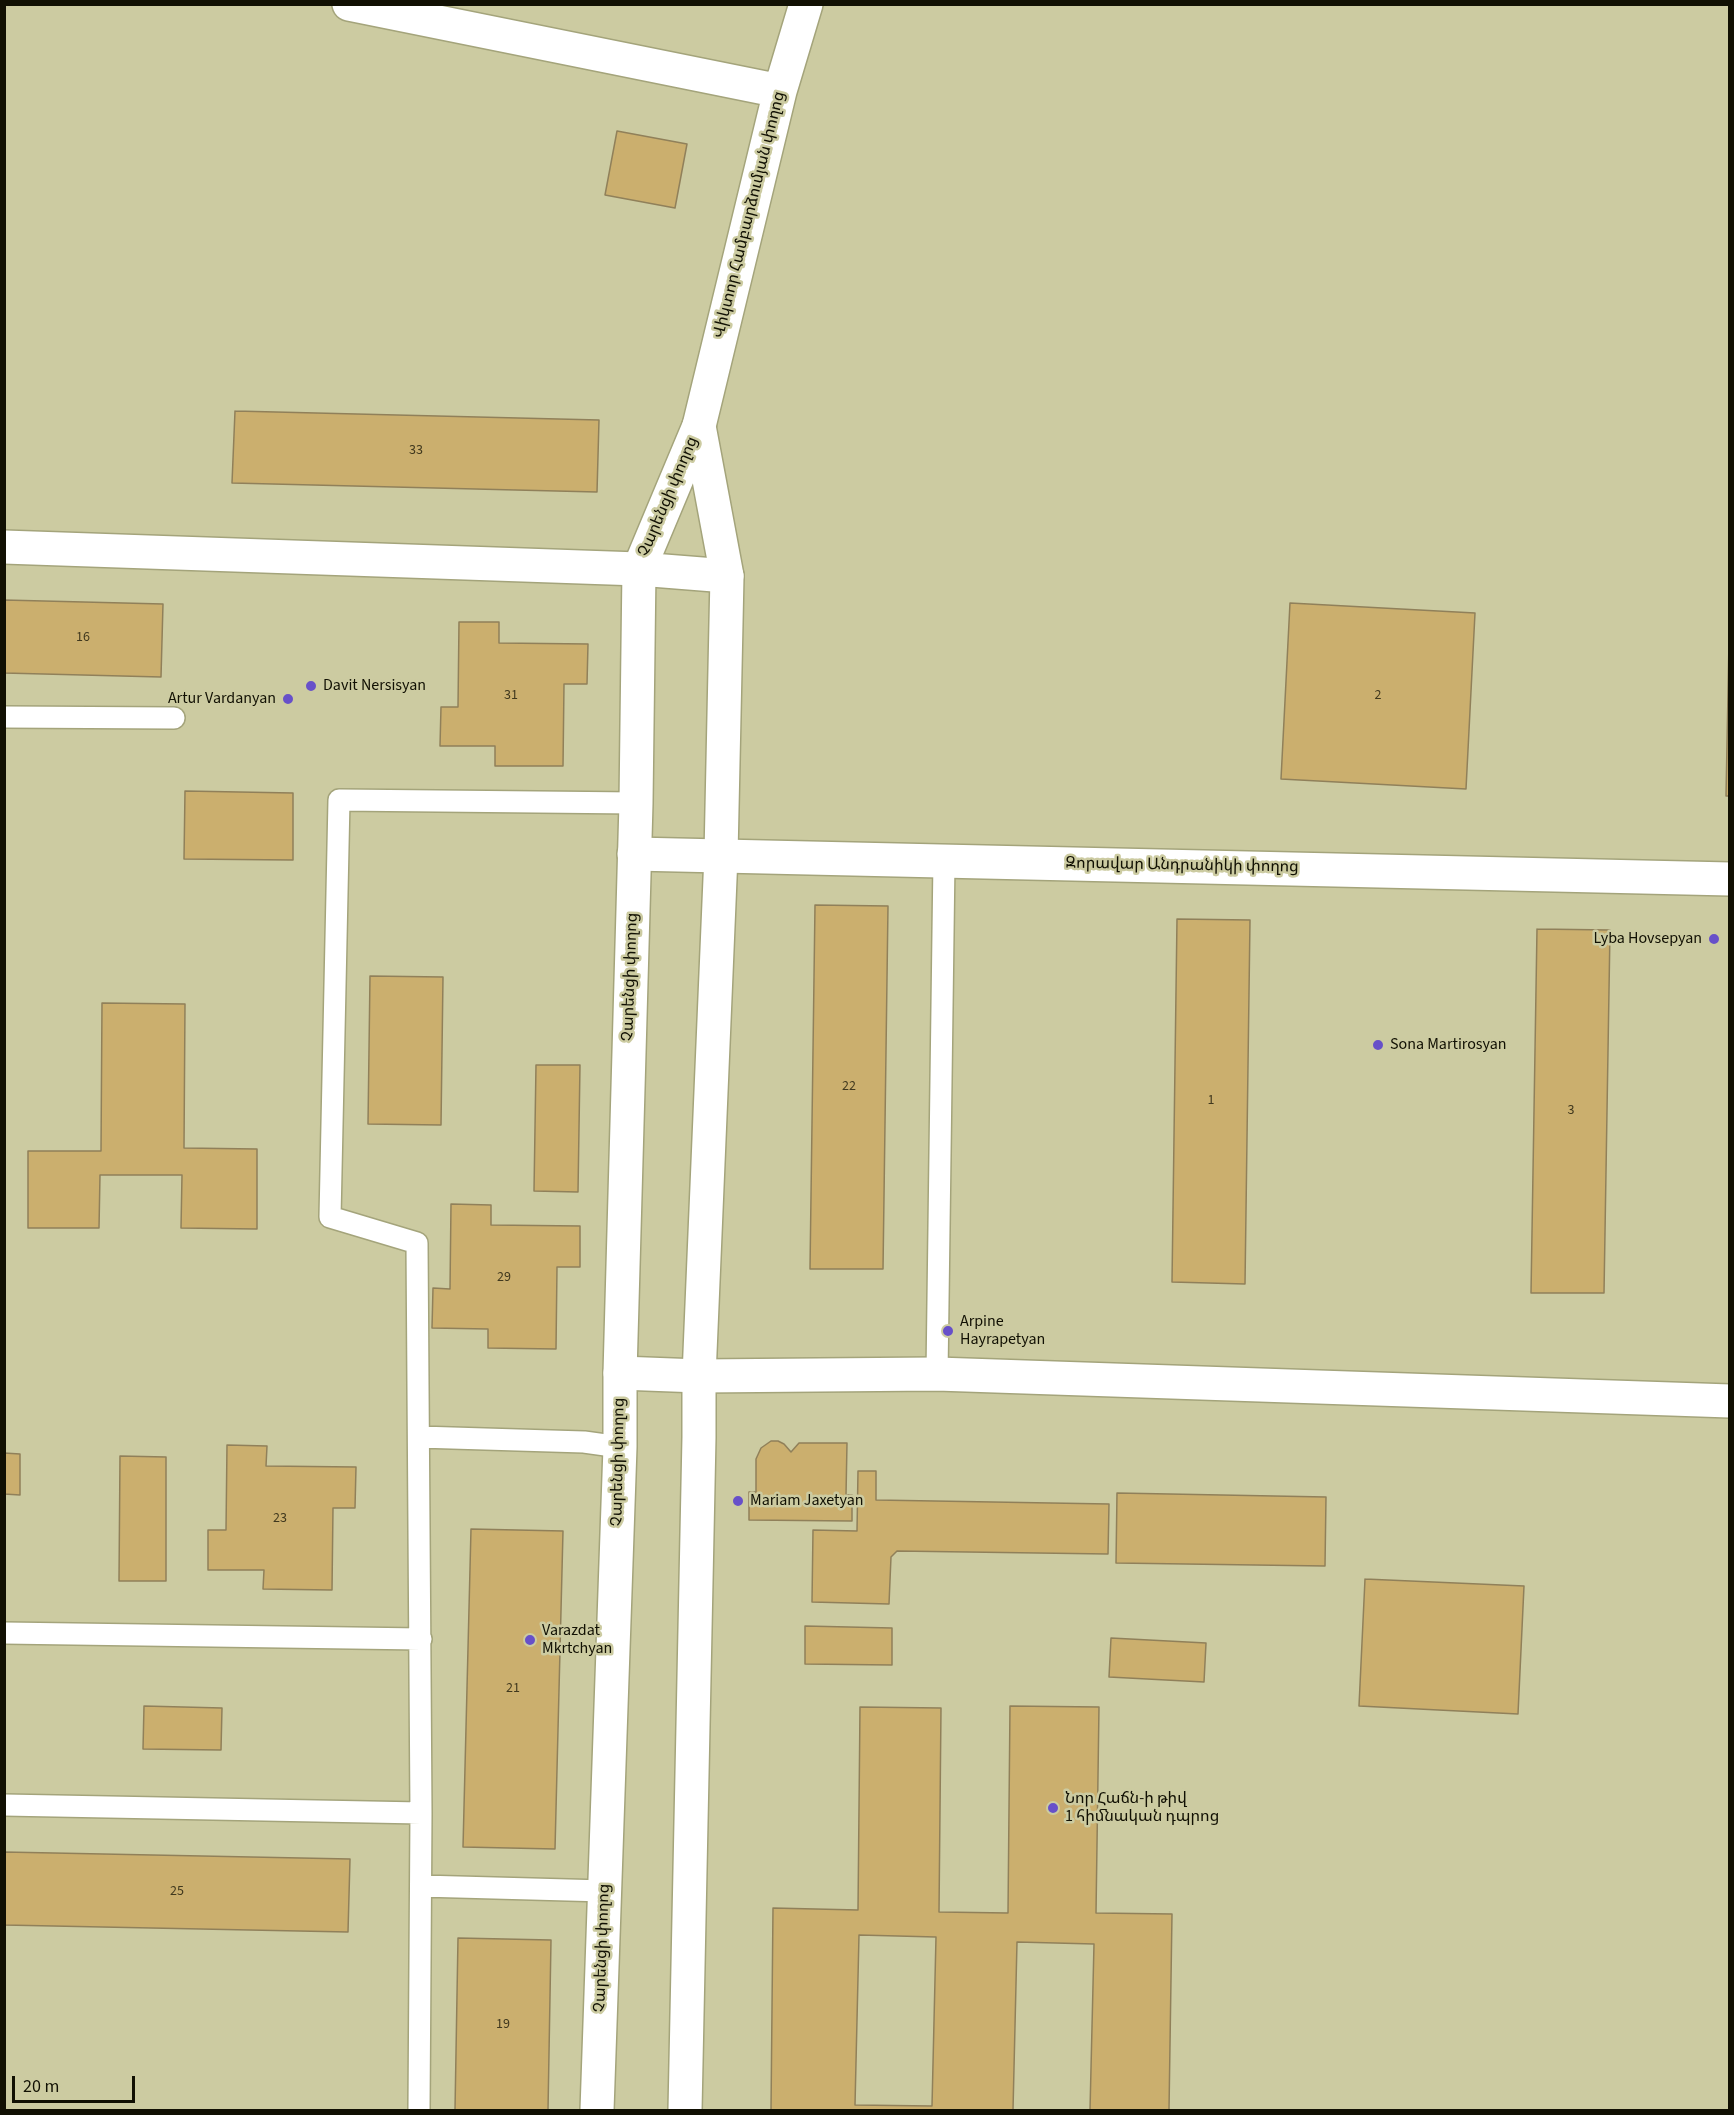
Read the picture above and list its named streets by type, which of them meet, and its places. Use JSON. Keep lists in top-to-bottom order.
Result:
{
  "streets": {
    "street": ["Վիկտոր Համբարձումյան փողոց", "Չարենցի փողոց", "Զորավար Անդրանիկի փողոց"]
  },
  "crossings": [
    ["Վիկտոր Համբարձումյան փողոց", "Չարենցի փողոց"],
    ["Չարենցի փողոց", "Զորավար Անդրանիկի փողոց"]
  ],
  "places": [
    "Davit Nersisyan",
    "Artur Vardanyan",
    "Lyba Hovsepyan",
    "Sona Martirosyan",
    "Arpine Hayrapetyan",
    "Mariam Jaxetyan",
    "Varazdat Mkrtchyan",
    "Նոր Հաճն-ի թիվ 1 հիմնական դպրոց"
  ],
  "house_numbers": [
    "33",
    "16",
    "31",
    "2",
    "22",
    "1",
    "3",
    "29",
    "23",
    "21",
    "25",
    "19"
  ],
  "scale_bar": "20 m"
}
